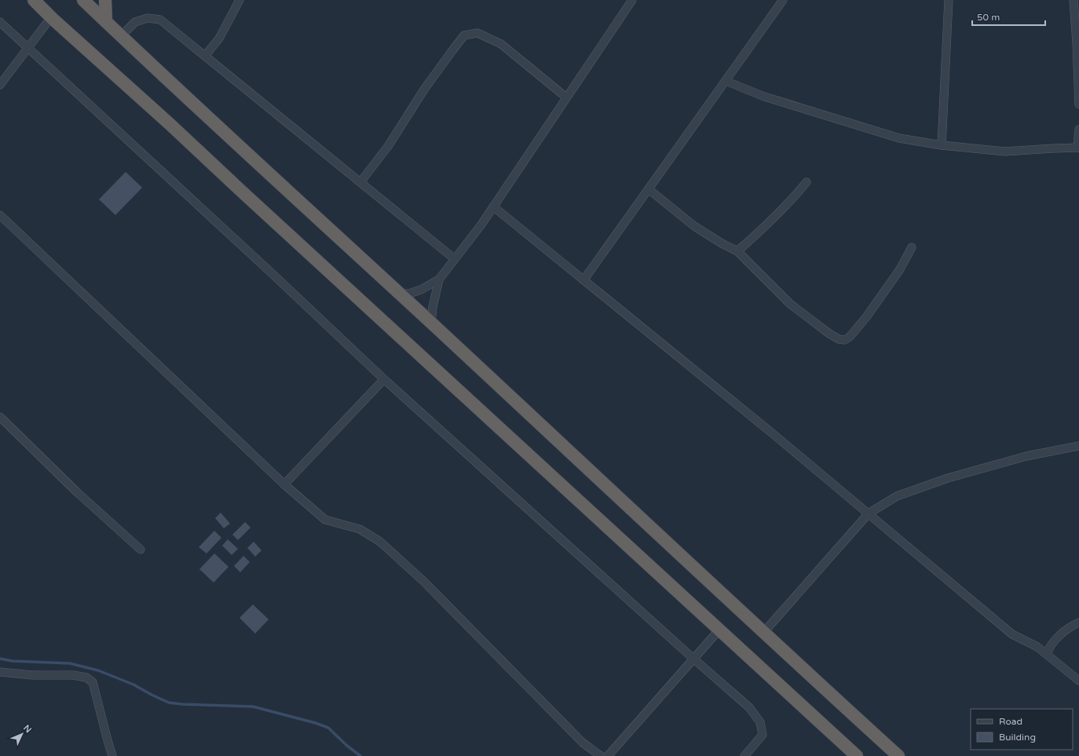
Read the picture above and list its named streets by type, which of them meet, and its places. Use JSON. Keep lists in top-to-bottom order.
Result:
{
  "legend": ["Road", "Building"],
  "scale_bar": "50 m",
  "north": "top right"
}
